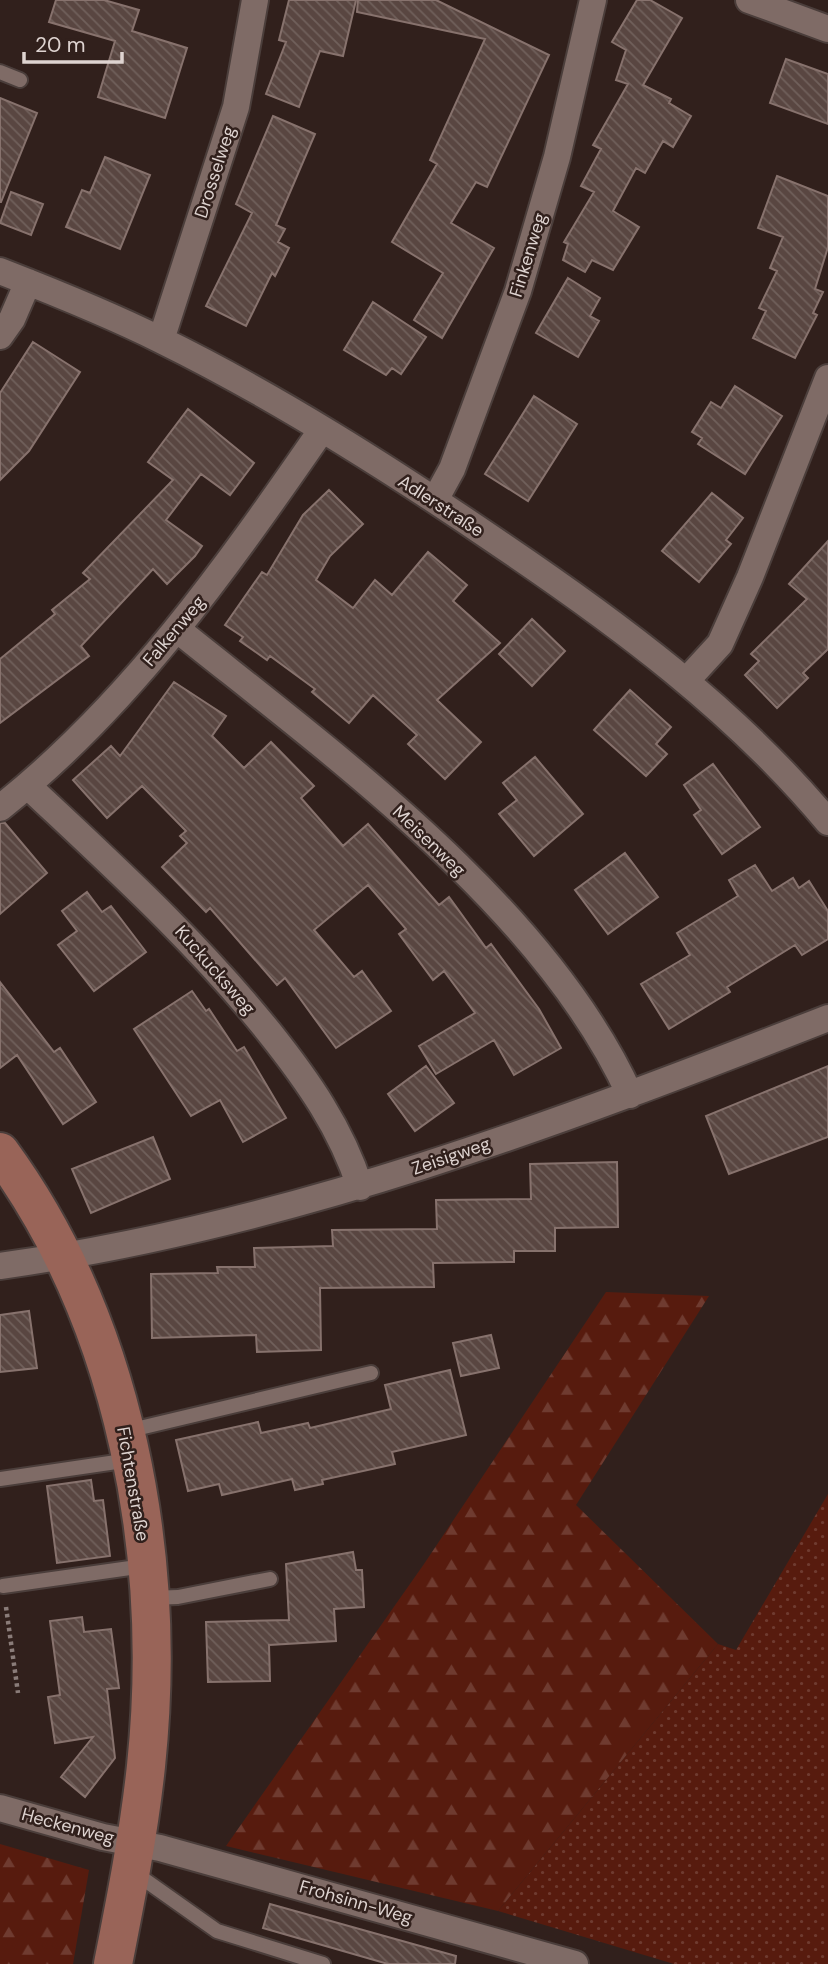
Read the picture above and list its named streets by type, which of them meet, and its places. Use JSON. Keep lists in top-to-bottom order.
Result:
{
  "streets": {
    "street": [
      "Drosselweg",
      "Finkenweg",
      "Adlerstraße",
      "Falkenweg",
      "Meisenweg",
      "Kuckucksweg",
      "Zeisigweg",
      "Fichtenstraße",
      "Heckenweg",
      "Frohsinn-Weg"
    ]
  },
  "crossings": [
    ["Drosselweg", "Adlerstraße"],
    ["Finkenweg", "Adlerstraße"],
    ["Adlerstraße", "Falkenweg"],
    ["Falkenweg", "Meisenweg"],
    ["Falkenweg", "Kuckucksweg"],
    ["Meisenweg", "Zeisigweg"],
    ["Kuckucksweg", "Zeisigweg"],
    ["Zeisigweg", "Fichtenstraße"],
    ["Fichtenstraße", "Heckenweg"],
    ["Fichtenstraße", "Frohsinn-Weg"],
    ["Heckenweg", "Frohsinn-Weg"]
  ],
  "scale_bar": "20 m"
}
